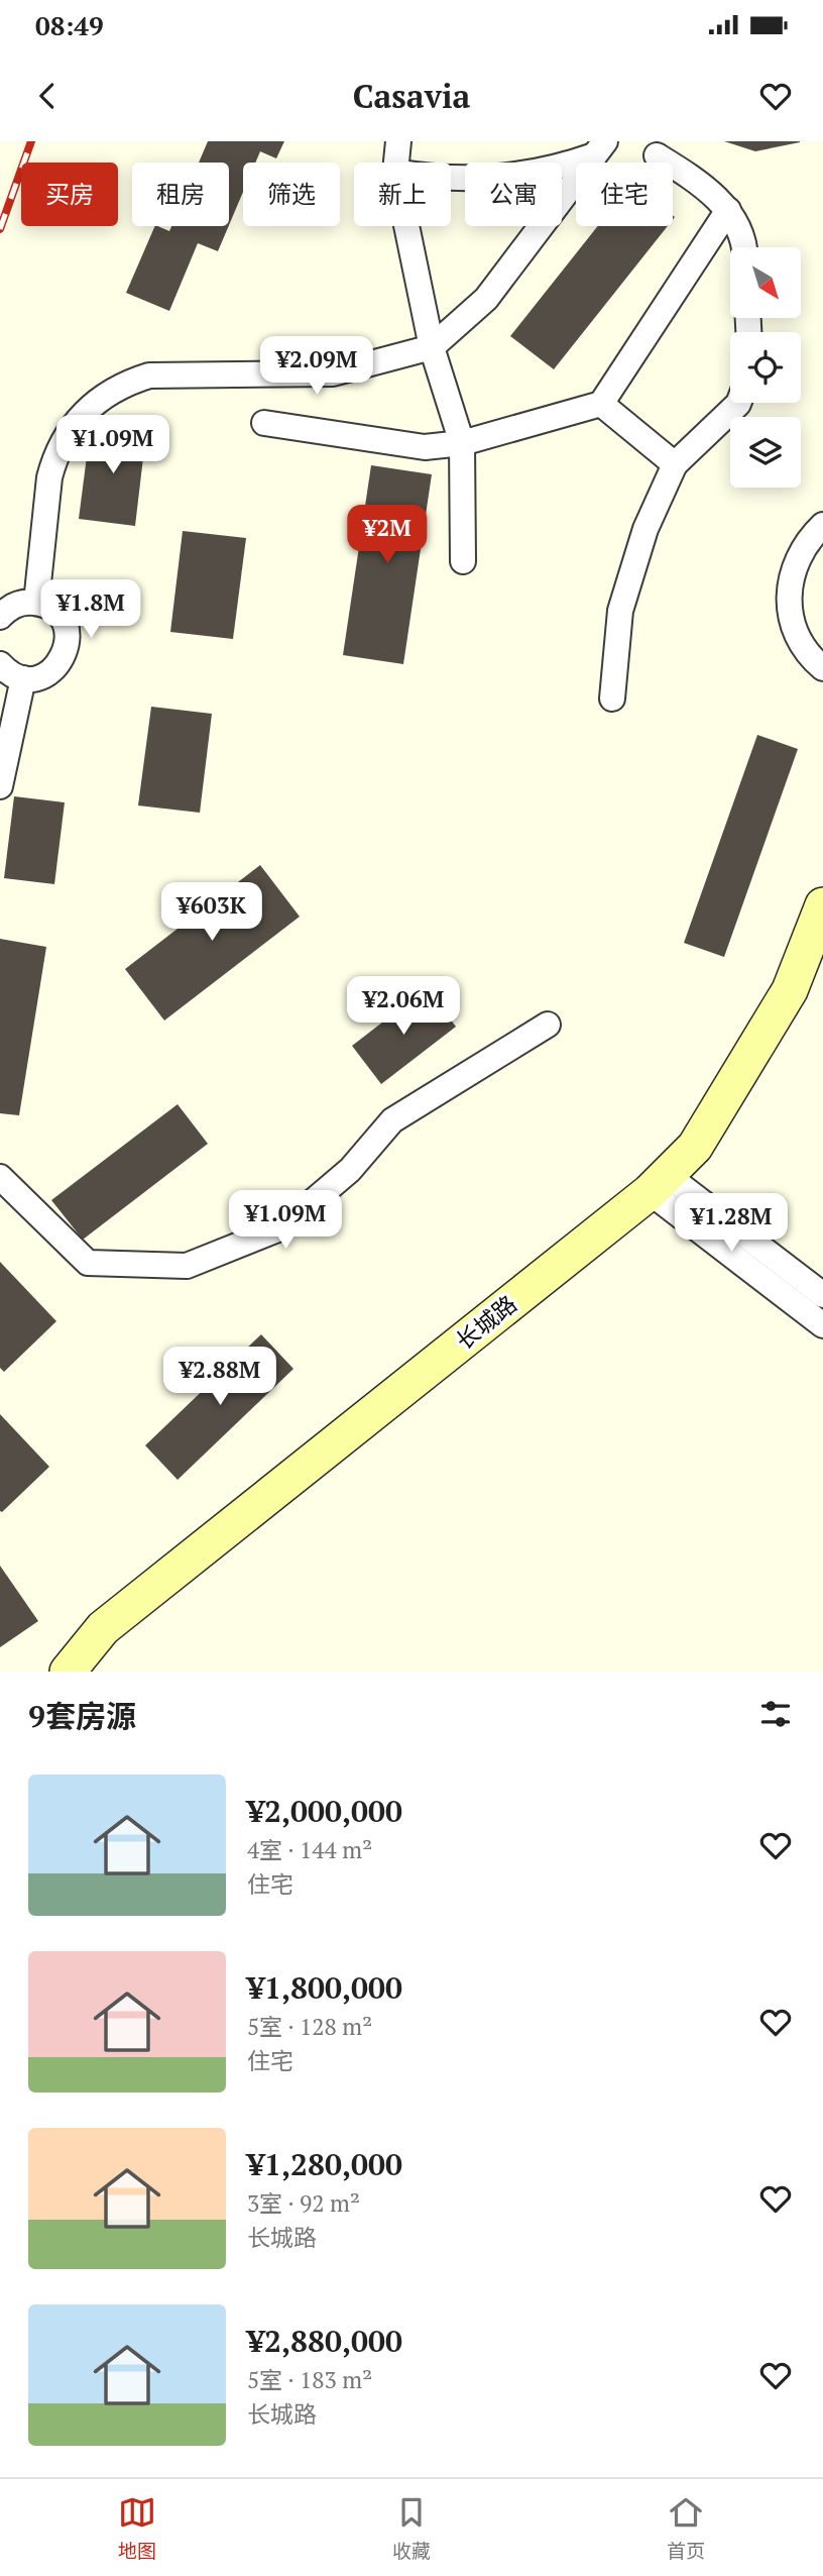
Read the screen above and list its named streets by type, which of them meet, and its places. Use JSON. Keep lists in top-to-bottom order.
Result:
{
  "streets": {
    "street": ["长城路"]
  },
  "north": "bottom right",
  "page": {
    "status": "08:49",
    "header": "Casavia",
    "chip": [
      "买房",
      "租房",
      "筛选",
      "新上",
      "公寓",
      "住宅"
    ],
    "price": [
      "¥2.09M",
      "¥1.09M",
      "¥2M",
      "¥1.8M",
      "¥603K",
      "¥2.06M",
      "¥1.09M",
      "¥1.28M",
      "¥2.88M"
    ],
    "heading": "9套房源",
    "list": [
      {
        "name": "¥2,000,000",
        "note": "4室 · 144 m² · 住宅"
      },
      {
        "name": "¥1,800,000",
        "note": "5室 · 128 m² · 住宅"
      },
      {
        "name": "¥1,280,000",
        "note": "3室 · 92 m² · 长城路"
      },
      {
        "name": "¥2,880,000",
        "note": "5室 · 183 m² · 长城路"
      }
    ],
    "tabs": ["地图", "收藏", "首页"]
  }
}
